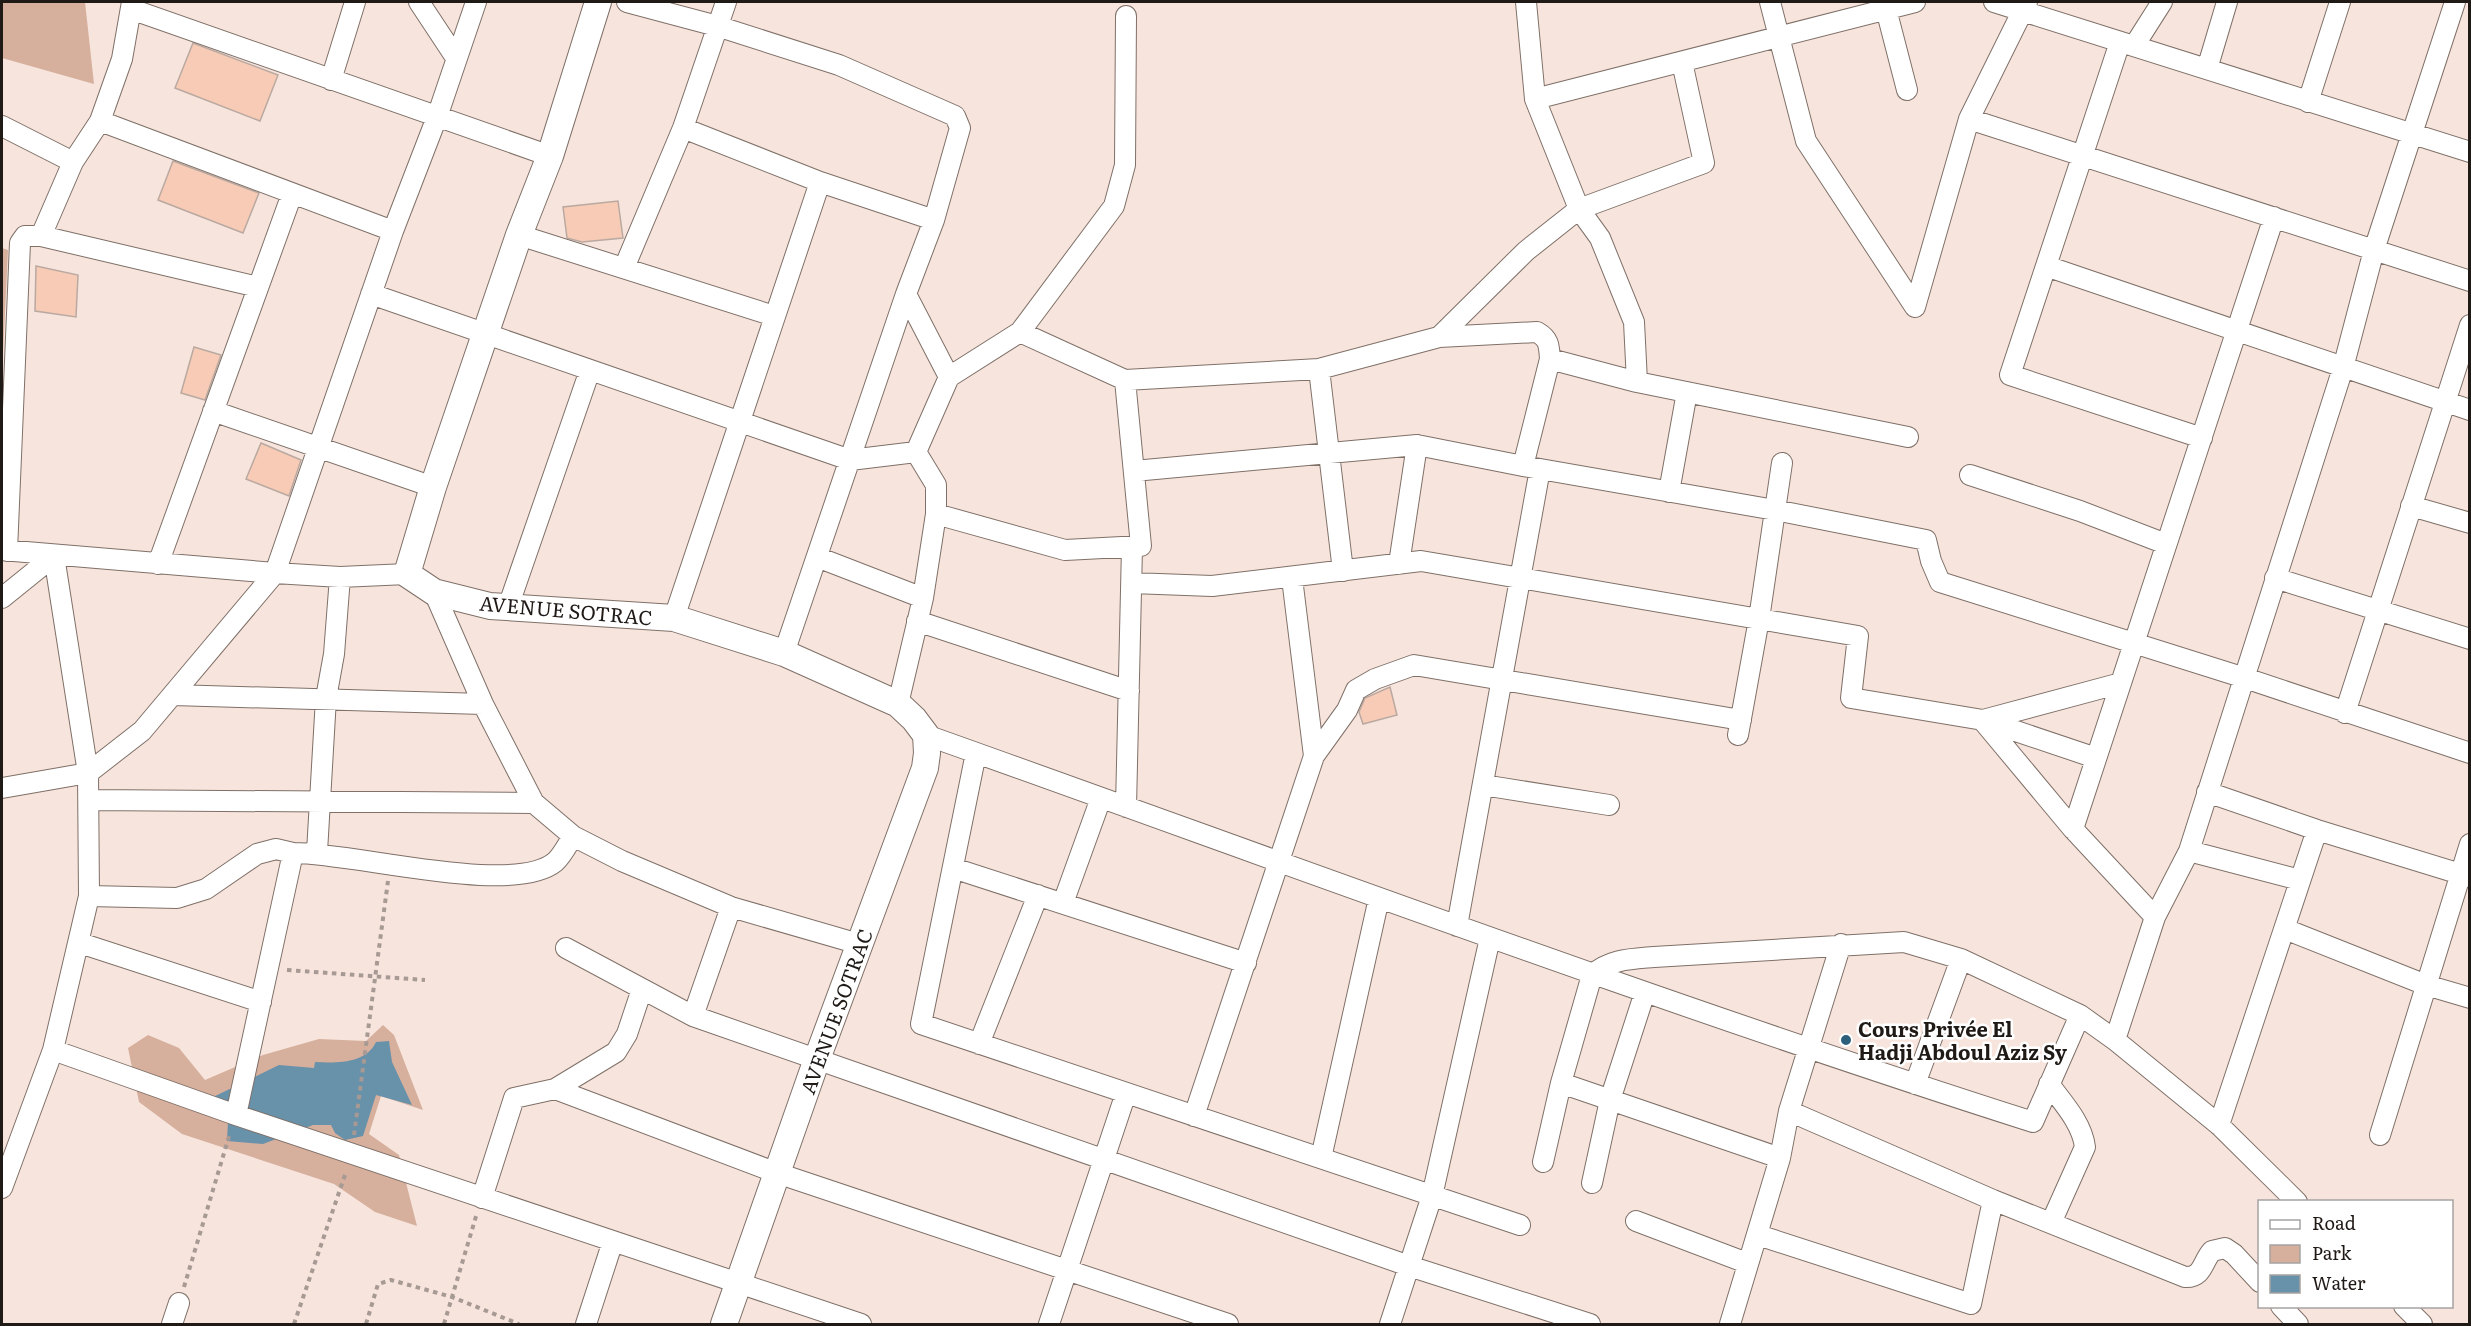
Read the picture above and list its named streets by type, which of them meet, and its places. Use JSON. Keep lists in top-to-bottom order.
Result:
{
  "streets": {
    "street": ["AVENUE SOTRAC"]
  },
  "places": ["Cours Privée El Hadji Abdoul Aziz Sy"],
  "legend": ["Road", "Park", "Water"]
}
